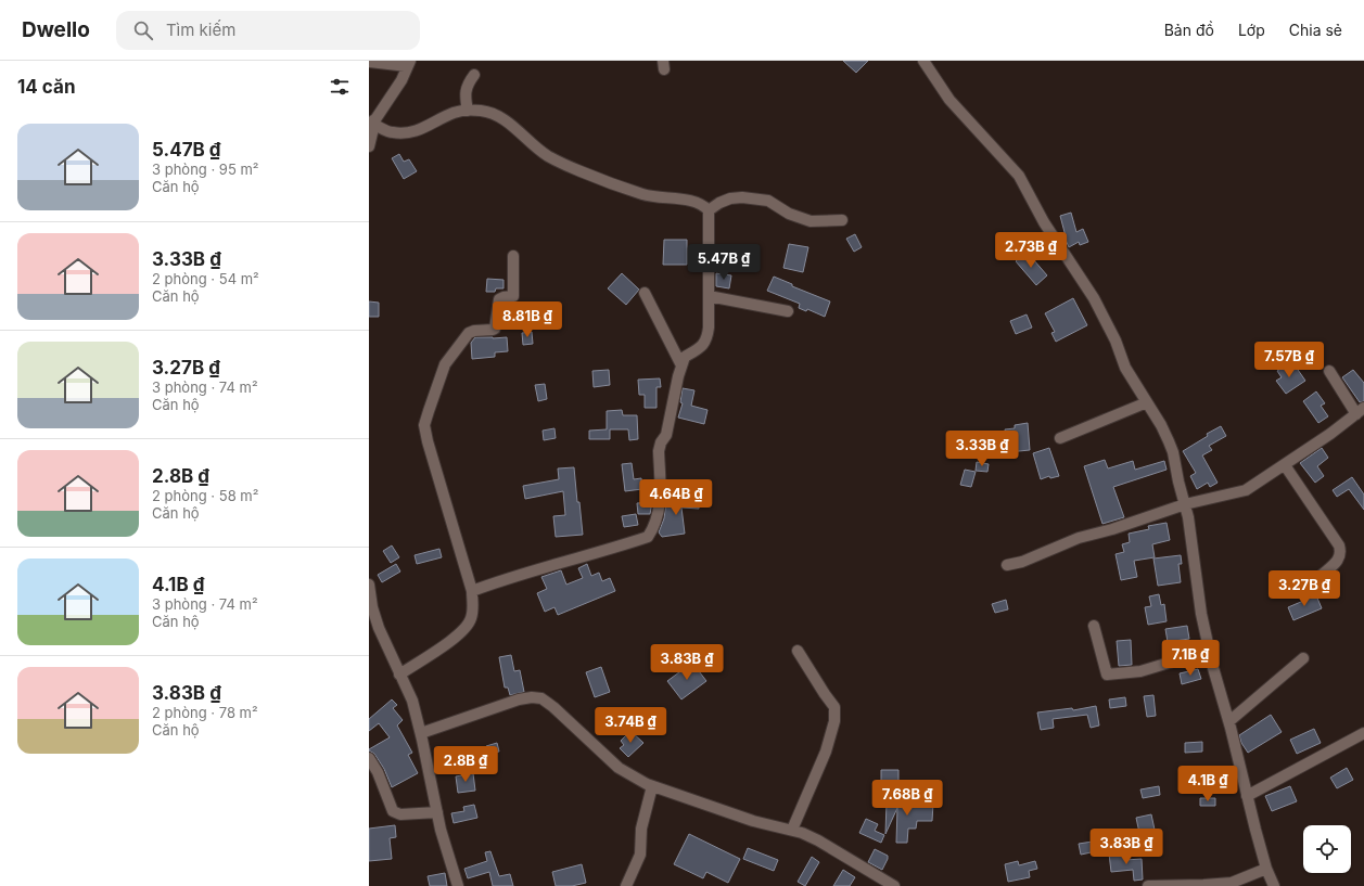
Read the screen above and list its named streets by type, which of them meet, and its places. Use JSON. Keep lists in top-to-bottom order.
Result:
{
  "page": {
    "header": "Dwello",
    "search": "Tìm kiếm",
    "nav": ["Bản đồ", "Lớp", "Chia sẻ"],
    "heading": "14 căn",
    "list": [
      {
        "name": "5.47B ₫",
        "note": "3 phòng · 95 m² · Căn hộ"
      },
      {
        "name": "3.33B ₫",
        "note": "2 phòng · 54 m² · Căn hộ"
      },
      {
        "name": "3.27B ₫",
        "note": "3 phòng · 74 m² · Căn hộ"
      },
      {
        "name": "2.8B ₫",
        "note": "2 phòng · 58 m² · Căn hộ"
      },
      {
        "name": "4.1B ₫",
        "note": "3 phòng · 74 m² · Căn hộ"
      },
      {
        "name": "3.83B ₫",
        "note": "2 phòng · 78 m² · Căn hộ"
      }
    ],
    "price": [
      "2.73B ₫",
      "5.47B ₫",
      "8.81B ₫",
      "7.57B ₫",
      "3.33B ₫",
      "4.64B ₫",
      "3.27B ₫",
      "7.1B ₫",
      "3.83B ₫",
      "3.74B ₫",
      "2.8B ₫",
      "4.1B ₫",
      "7.68B ₫",
      "3.83B ₫"
    ]
  }
}
